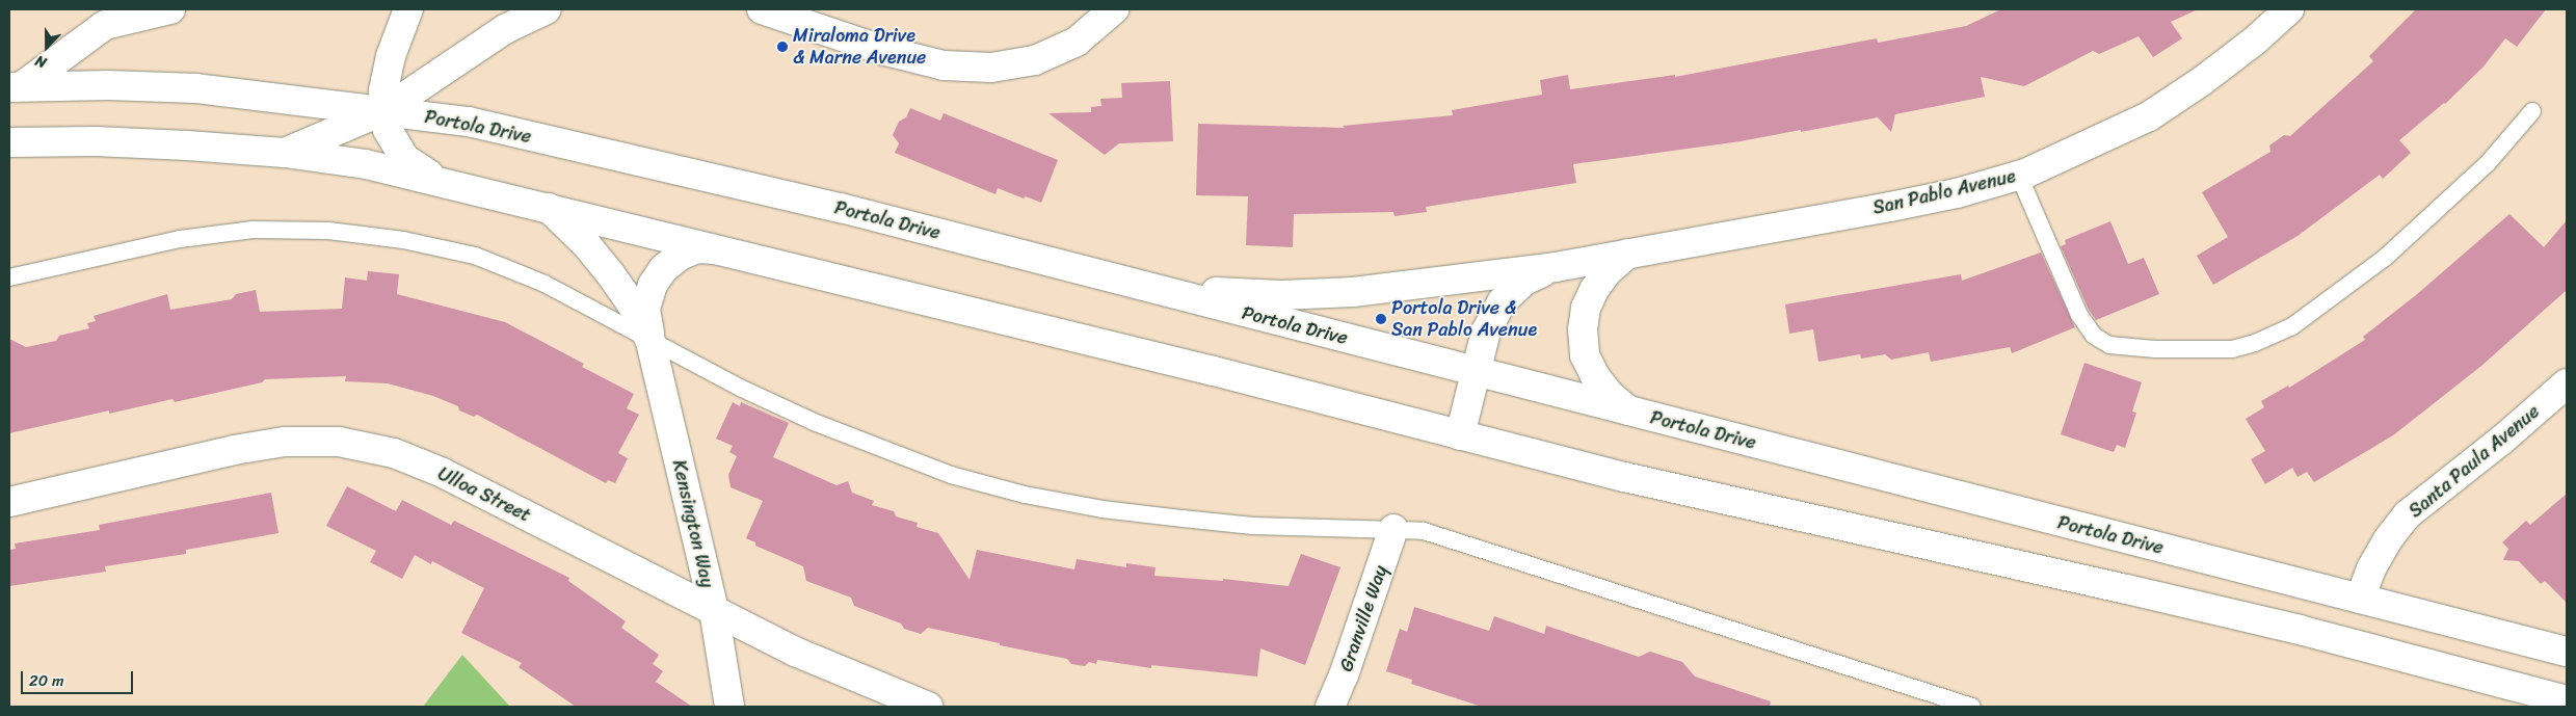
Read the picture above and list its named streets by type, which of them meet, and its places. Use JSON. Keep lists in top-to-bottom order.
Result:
{
  "streets": {
    "main road": [
      "Portola Drive",
      "San Pablo Avenue",
      "Santa Paula Avenue",
      "Ulloa Street",
      "Kensington Way",
      "Granville Way"
    ]
  },
  "crossings": [
    ["Portola Drive", "Santa Paula Avenue"],
    ["Ulloa Street", "Kensington Way"]
  ],
  "places": ["Miraloma Drive & Marne Avenue", "Portola Drive & San Pablo Avenue"],
  "scale_bar": "20 m",
  "north": "bottom"
}
